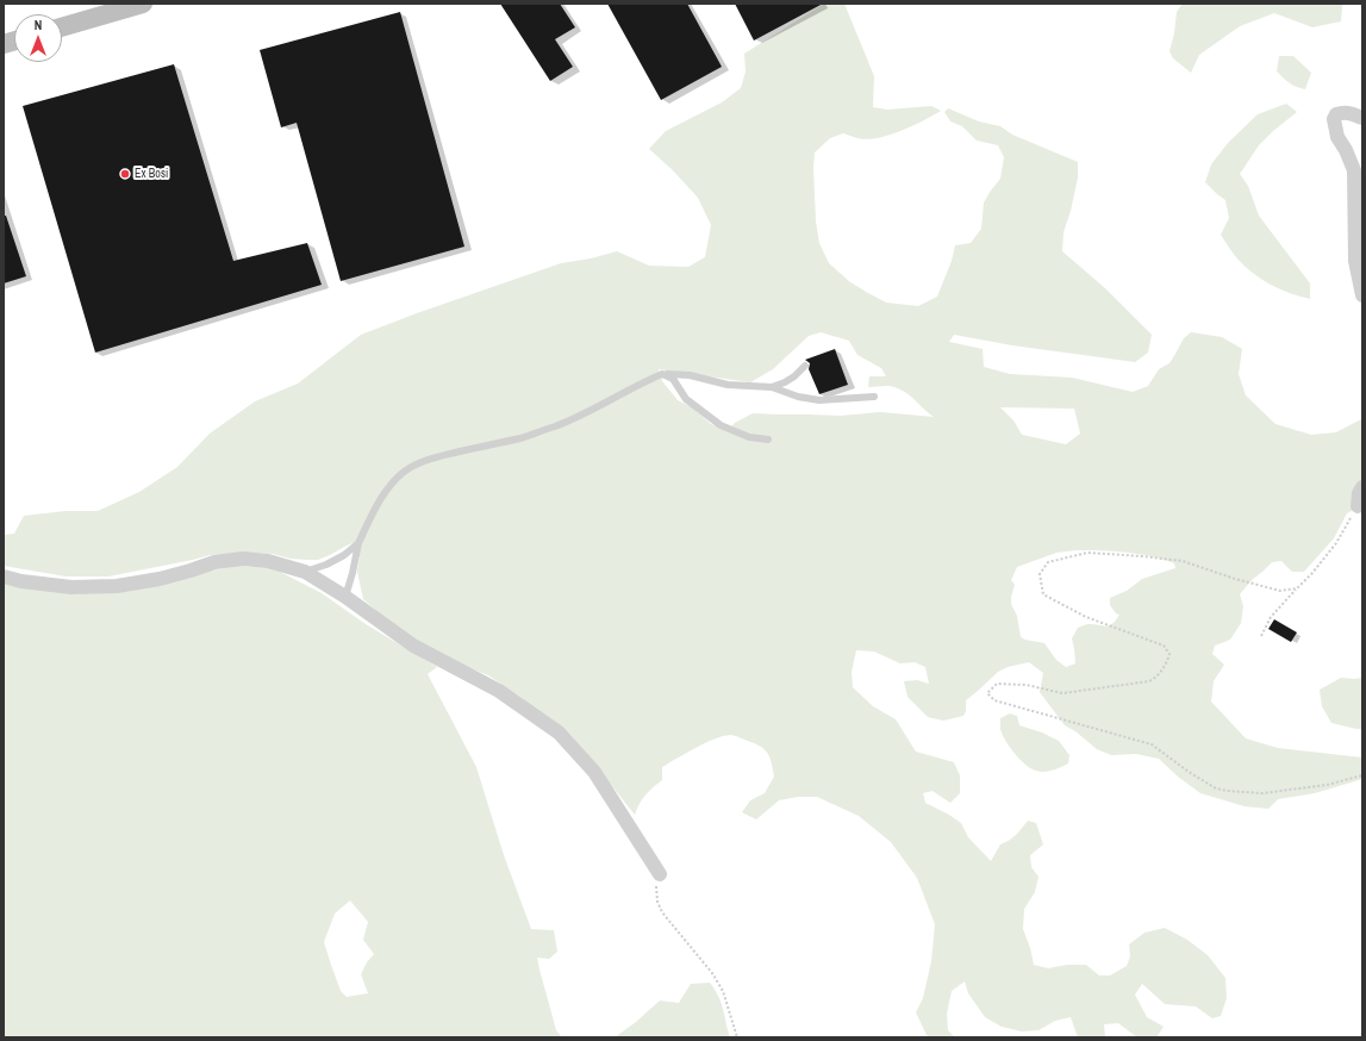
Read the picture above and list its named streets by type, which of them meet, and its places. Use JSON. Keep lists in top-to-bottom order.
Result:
{
  "places": ["Ex Bosi"],
  "north": "top"
}
